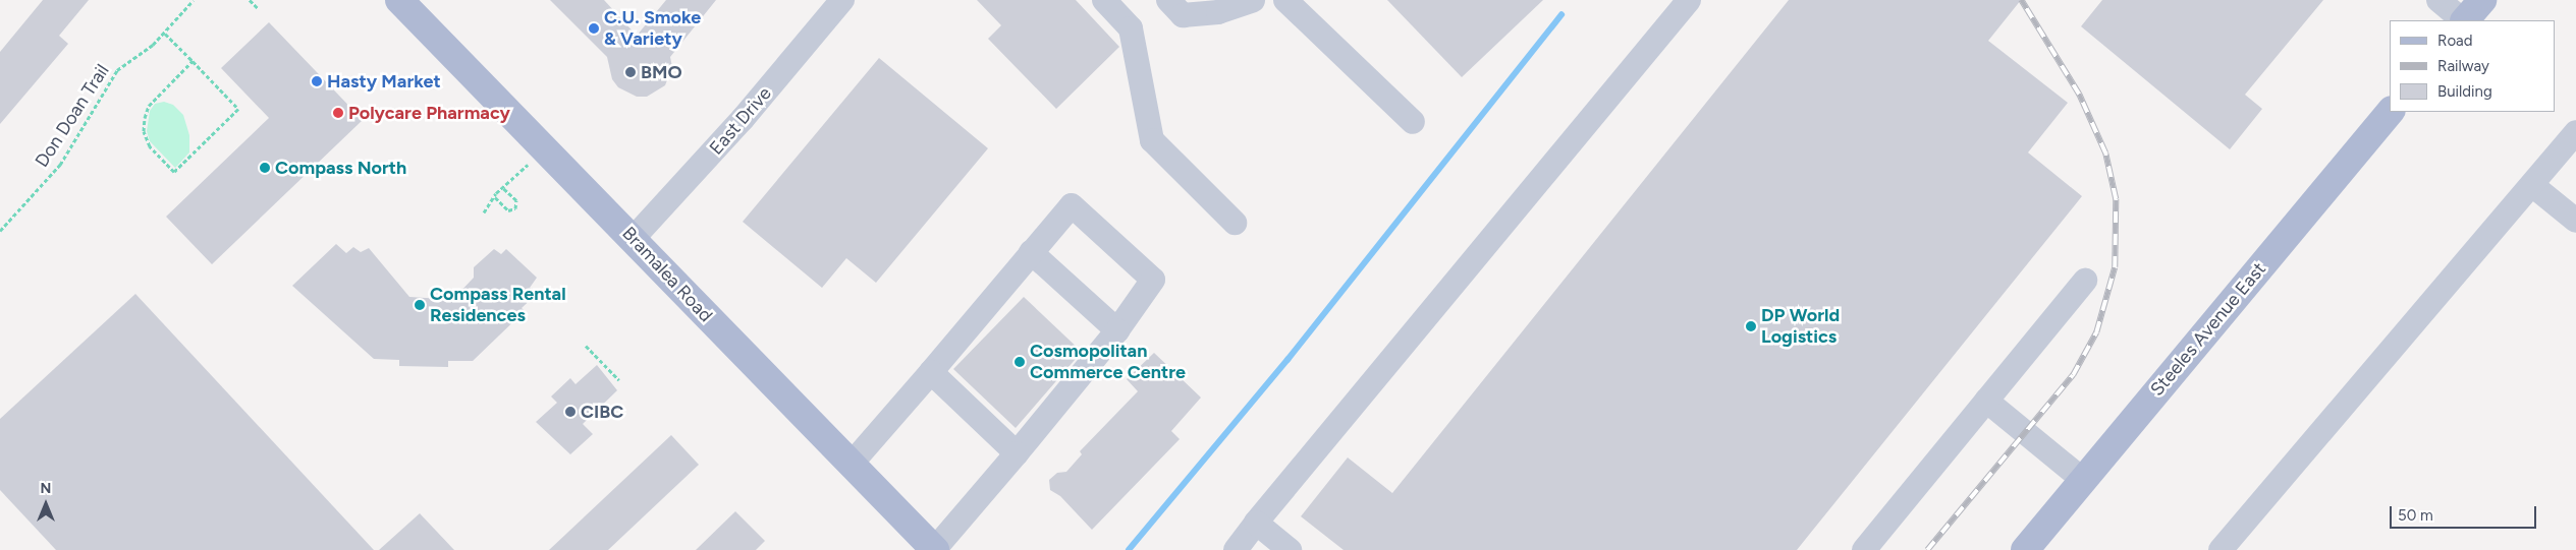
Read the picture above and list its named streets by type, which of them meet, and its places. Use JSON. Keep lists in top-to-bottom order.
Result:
{
  "streets": {
    "main road": ["Bramalea Road", "Steeles Avenue East"],
    "street": ["East Drive"],
    "path": ["Don Doan Trail"]
  },
  "crossings": [
    ["East Drive", "Bramalea Road"]
  ],
  "places": [
    "C.U. Smoke & Variety",
    "BMO",
    "Hasty Market",
    "Polycare Pharmacy",
    "Compass North",
    "Compass Rental Residences",
    "DP World Logistics",
    "Cosmopolitan Commerce Centre",
    "CIBC"
  ],
  "legend": ["Road", "Railway", "Building"],
  "scale_bar": "50 m",
  "north": "top"
}
